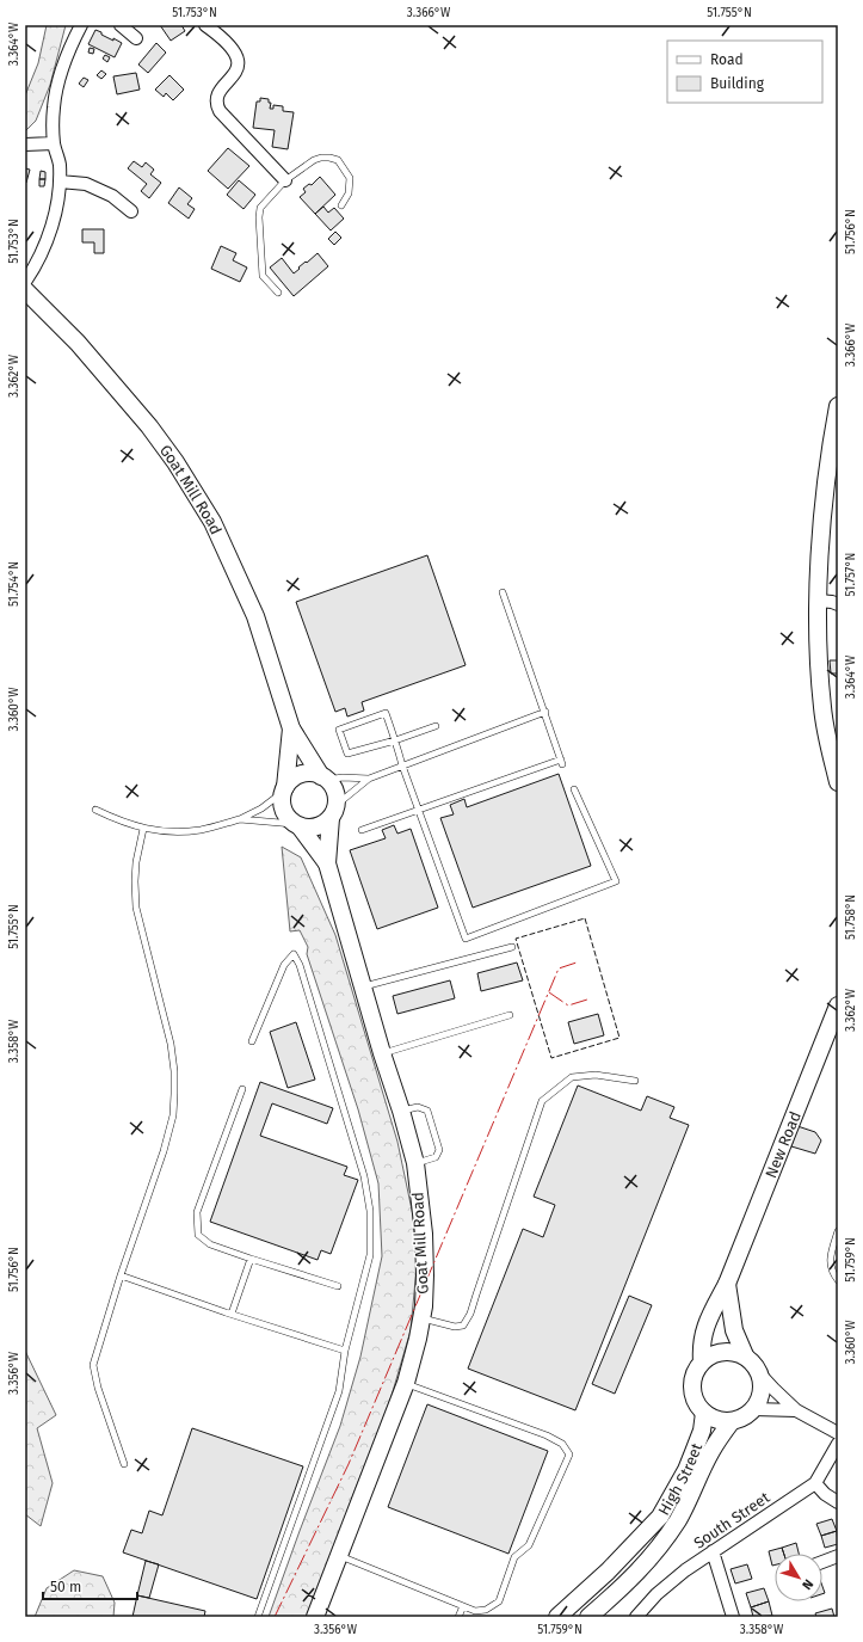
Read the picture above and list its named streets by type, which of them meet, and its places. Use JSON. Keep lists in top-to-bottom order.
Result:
{
  "streets": {
    "street": [
      "Goat Mill Road",
      "New Road",
      "High Street",
      "South Street"
    ]
  },
  "crossings": [
    ["New Road", "High Street"]
  ],
  "legend": ["Road", "Building"],
  "scale_bar": "50 m",
  "north": "bottom right",
  "coordinates": [
    "51.753°N",
    "3.366°W",
    "51.755°N",
    "3.364°W",
    "51.756°N",
    "3.362°W",
    "51.757°N",
    "51.754°N",
    "3.360°W",
    "51.758°N",
    "3.358°W",
    "51.759°N",
    "3.356°W"
  ]
}
